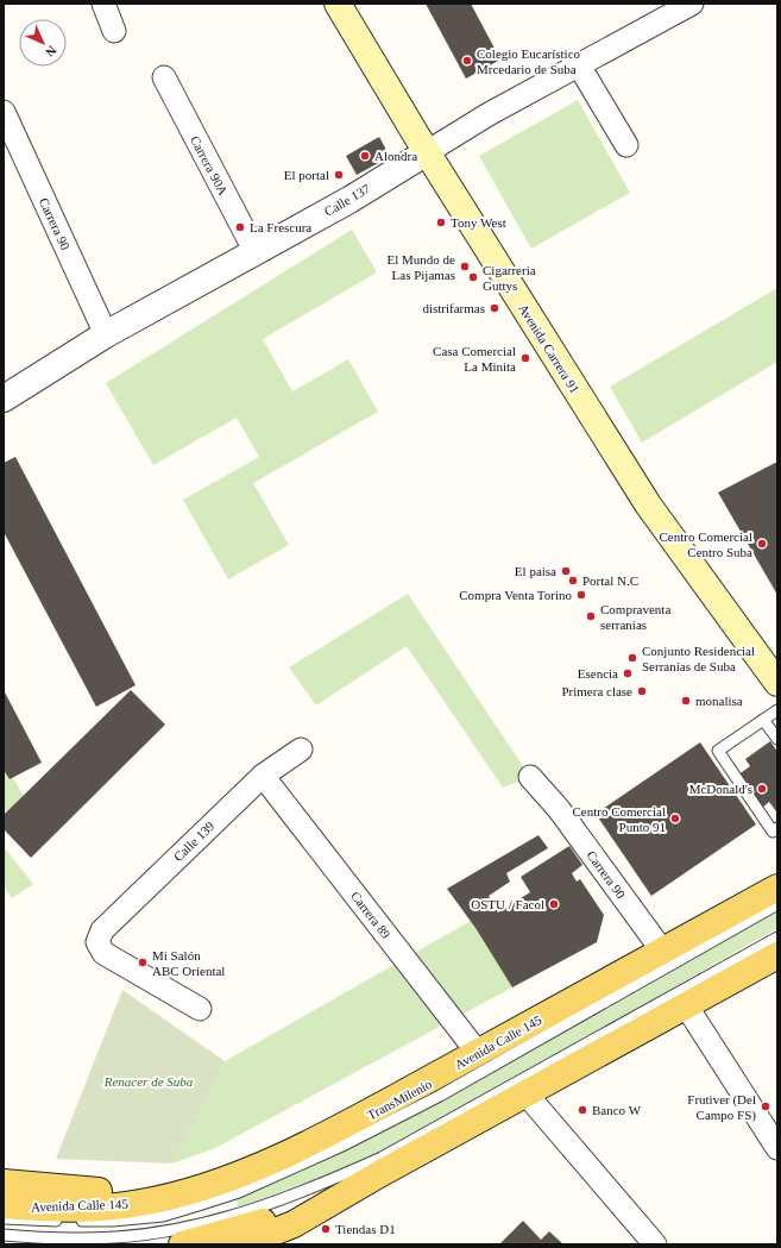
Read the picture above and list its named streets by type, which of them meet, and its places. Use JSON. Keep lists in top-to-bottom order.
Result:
{
  "streets": {
    "main road": ["Avenida Carrera 91", "Avenida Calle 145"],
    "street": [
      "Carrera 90A",
      "Calle 137",
      "Carrera 90",
      "Calle 139",
      "Carrera 89"
    ],
    "lane": ["TransMilenio"]
  },
  "crossings": [
    ["Carrera 90A", "Calle 137"],
    ["Calle 137", "Carrera 90"],
    ["Calle 137", "Avenida Carrera 91"],
    ["Carrera 90", "Avenida Calle 145"],
    ["Calle 139", "Carrera 89"],
    ["Carrera 89", "Avenida Calle 145"]
  ],
  "parks": ["Renacer de Suba"],
  "places": [
    "Colegio Eucarístico Mrcedario de Suba",
    "Alondra",
    "El portal",
    "Tony West",
    "La Frescura",
    "El Mundo de Las Pijamas",
    "Cigarreria Guttys",
    "distrifarmas",
    "Casa Comercial La Minita",
    "Centro Comercial Centro Suba",
    "El paisa",
    "Portal N.C",
    "Compra Venta Torino",
    "Compraventa serranias",
    "Conjunto Residencial Serranías de Suba",
    "Esencia",
    "Primera clase",
    "monalisa",
    "McDonald's",
    "Centro Comercial Punto 91",
    "OSTU / Facol",
    "Mi Salón ABC Oriental",
    "Frutiver (Del Campo FS)",
    "Banco W",
    "Tiendas D1"
  ],
  "north": "bottom right"
}
